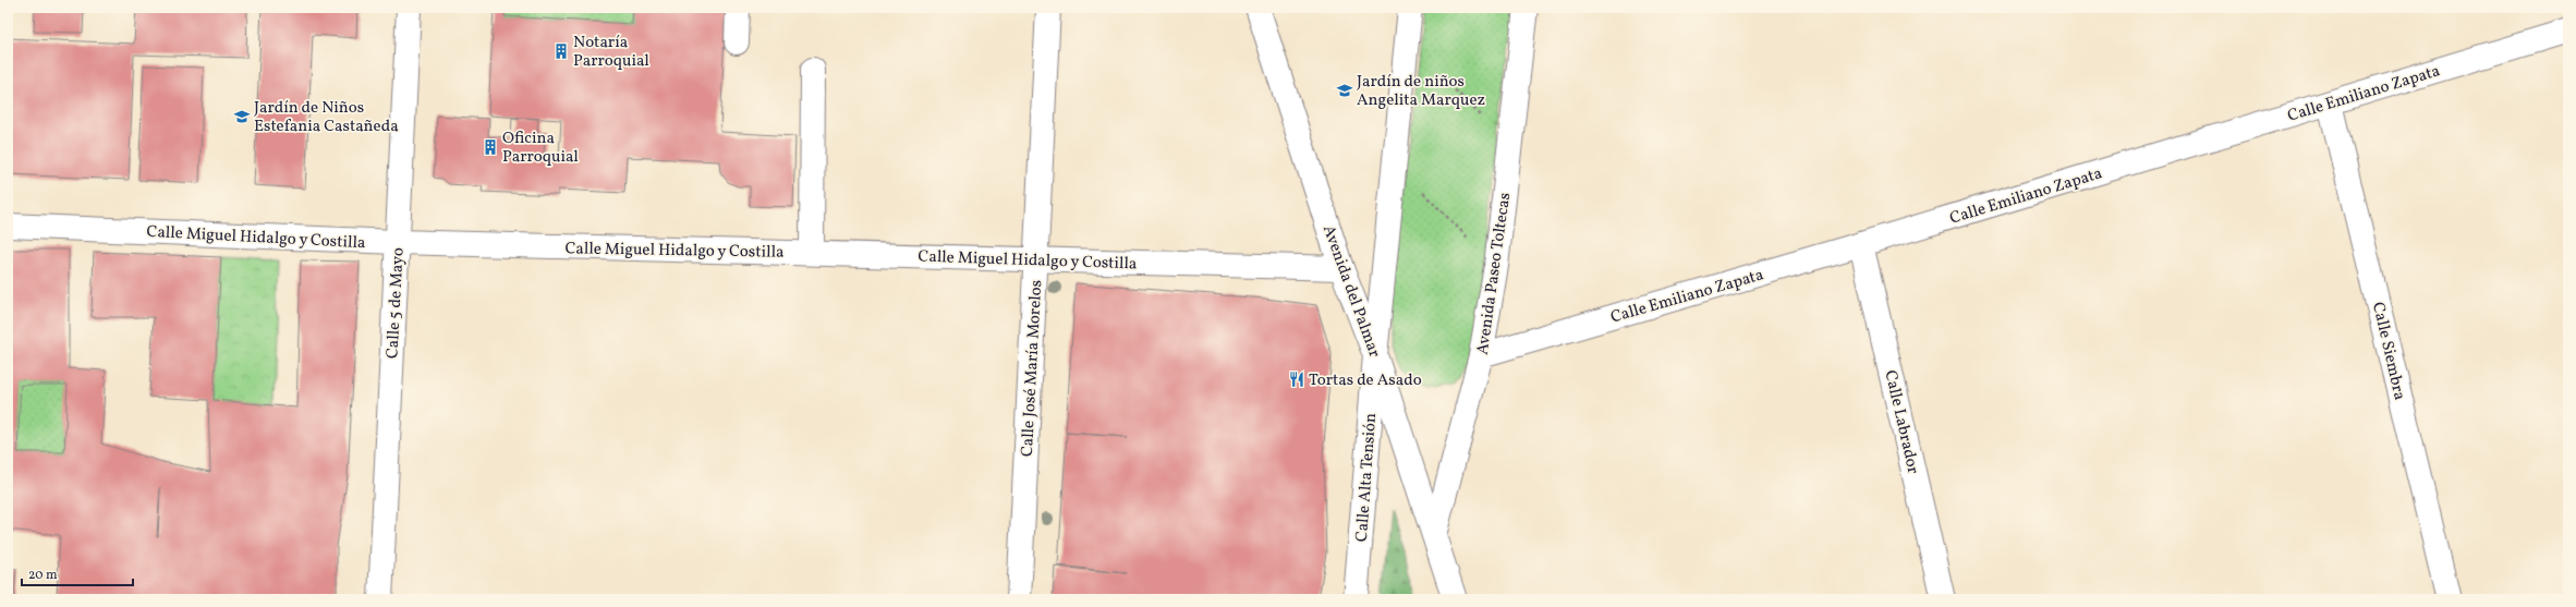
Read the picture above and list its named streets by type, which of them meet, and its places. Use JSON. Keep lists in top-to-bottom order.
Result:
{
  "streets": {
    "street": [
      "Calle Emiliano Zapata",
      "Calle Miguel Hidalgo y Costilla",
      "Avenida Paseo Toltecas",
      "Avenida del Palmar",
      "Calle 5 de Mayo",
      "Calle Siembra",
      "Calle José María Morelos",
      "Calle Labrador",
      "Calle Alta Tensión"
    ]
  },
  "crossings": [
    ["Calle Emiliano Zapata", "Avenida Paseo Toltecas"],
    ["Calle Emiliano Zapata", "Calle Siembra"],
    ["Calle Emiliano Zapata", "Calle Labrador"],
    ["Calle Miguel Hidalgo y Costilla", "Avenida del Palmar"],
    ["Calle Miguel Hidalgo y Costilla", "Calle 5 de Mayo"],
    ["Calle Miguel Hidalgo y Costilla", "Calle José María Morelos"],
    ["Avenida Paseo Toltecas", "Avenida del Palmar"],
    ["Avenida del Palmar", "Calle Alta Tensión"]
  ],
  "places": {
    "building": ["Notaría Parroquial", "Oficina Parroquial"],
    "school or university": ["Jardín de niños Angelita Marquez", "Jardín de Niños Estefania Castañeda"],
    "restaurant": ["Tortas de Asado"]
  },
  "scale_bar": "20 m"
}
